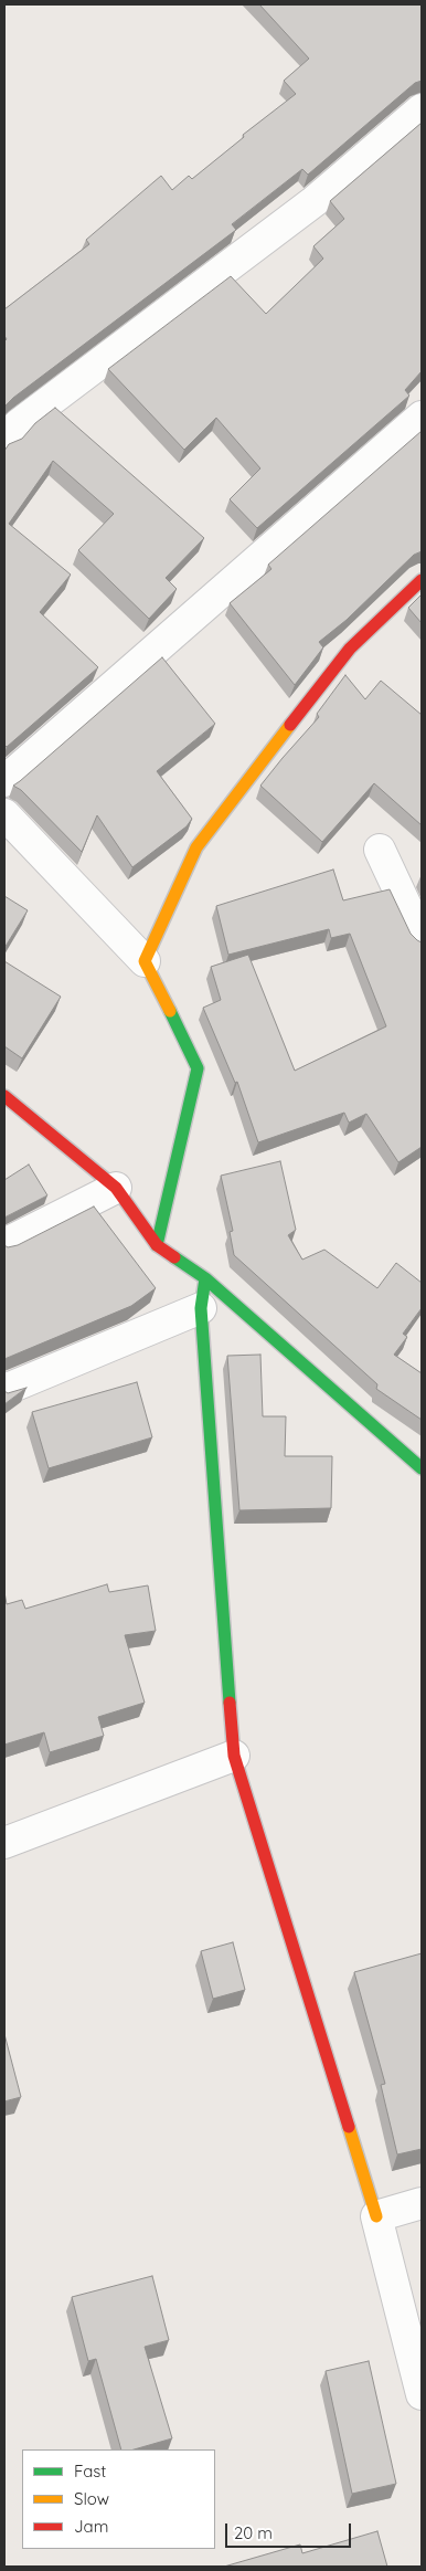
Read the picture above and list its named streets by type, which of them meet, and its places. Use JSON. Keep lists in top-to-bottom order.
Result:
{
  "legend": ["Fast", "Slow", "Jam"],
  "scale_bar": "20 m"
}
